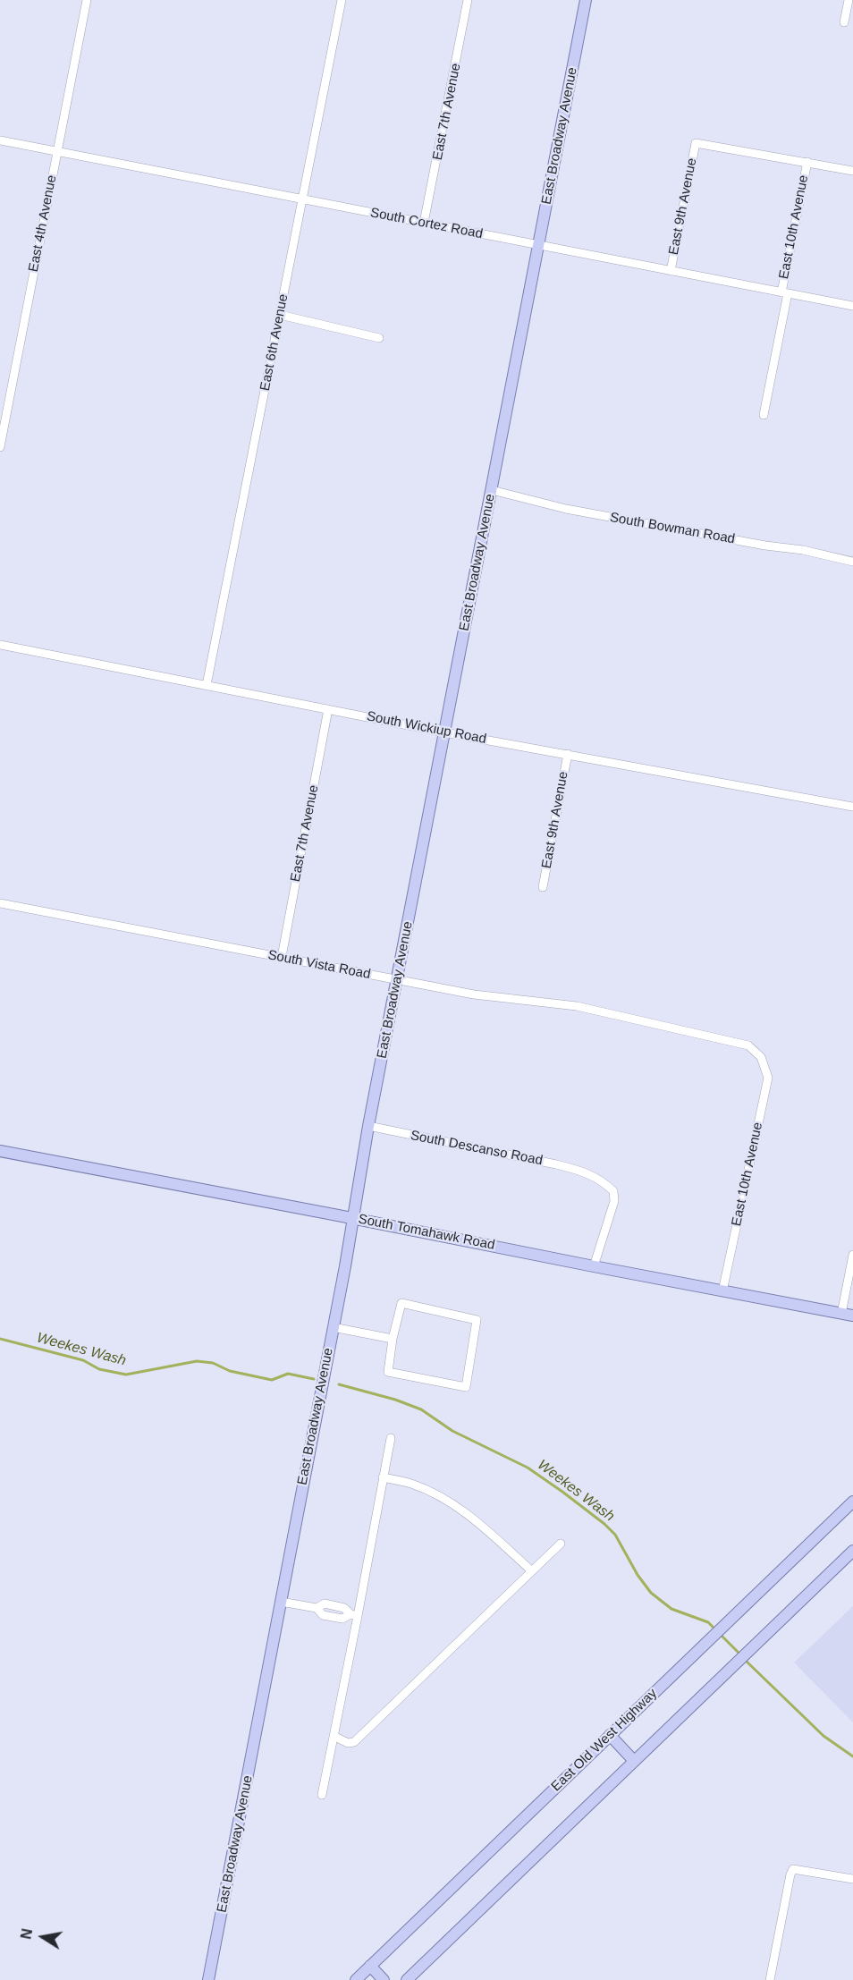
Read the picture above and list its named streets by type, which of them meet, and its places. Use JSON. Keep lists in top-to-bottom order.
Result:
{
  "streets": {
    "main road": ["East Broadway Avenue", "South Tomahawk Road", "East Old West Highway"],
    "street": [
      "East 7th Avenue",
      "East 9th Avenue",
      "East 4th Avenue",
      "South Cortez Road",
      "East 10th Avenue",
      "East 6th Avenue",
      "South Bowman Road",
      "South Wickiup Road",
      "South Vista Road",
      "South Descanso Road"
    ]
  },
  "crossings": [
    ["East 7th Avenue", "South Cortez Road"],
    ["East 7th Avenue", "South Wickiup Road"],
    ["East 7th Avenue", "South Vista Road"],
    ["East Broadway Avenue", "South Cortez Road"],
    ["East Broadway Avenue", "South Bowman Road"],
    ["East Broadway Avenue", "South Wickiup Road"],
    ["East Broadway Avenue", "South Vista Road"],
    ["East Broadway Avenue", "South Descanso Road"],
    ["East Broadway Avenue", "South Tomahawk Road"],
    ["East 9th Avenue", "South Cortez Road"],
    ["East 9th Avenue", "East 10th Avenue"],
    ["East 9th Avenue", "South Wickiup Road"],
    ["East 4th Avenue", "South Cortez Road"],
    ["South Cortez Road", "East 10th Avenue"],
    ["South Cortez Road", "East 6th Avenue"],
    ["East 10th Avenue", "South Vista Road"],
    ["East 10th Avenue", "South Tomahawk Road"],
    ["East 6th Avenue", "South Wickiup Road"],
    ["South Descanso Road", "South Tomahawk Road"]
  ],
  "water": ["Weekes Wash"],
  "north": "left"
}
